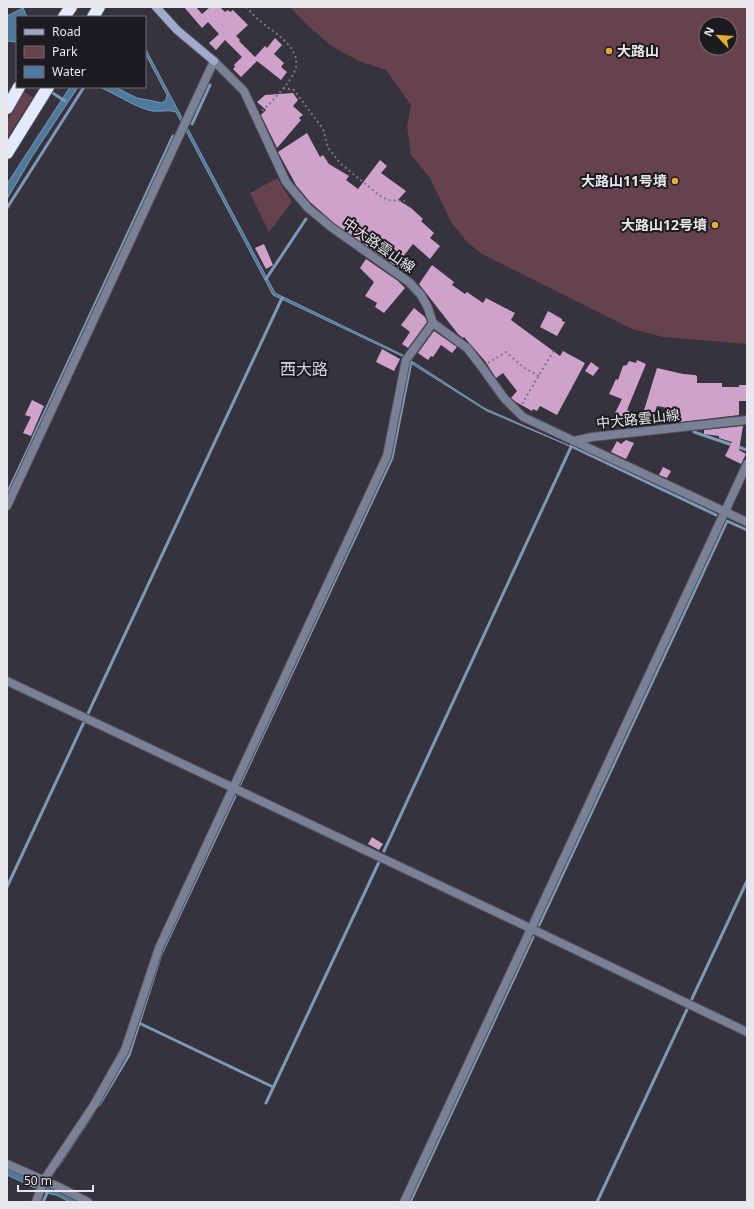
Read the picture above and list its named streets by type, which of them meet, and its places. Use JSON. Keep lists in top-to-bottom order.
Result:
{
  "streets": {
    "street": ["中大路雲山線"]
  },
  "districts": ["西大路"],
  "places": ["大路山", "大路山11号墳", "大路山12号墳"],
  "legend": ["Road", "Park", "Water"],
  "scale_bar": "50 m",
  "north": "top left"
}
